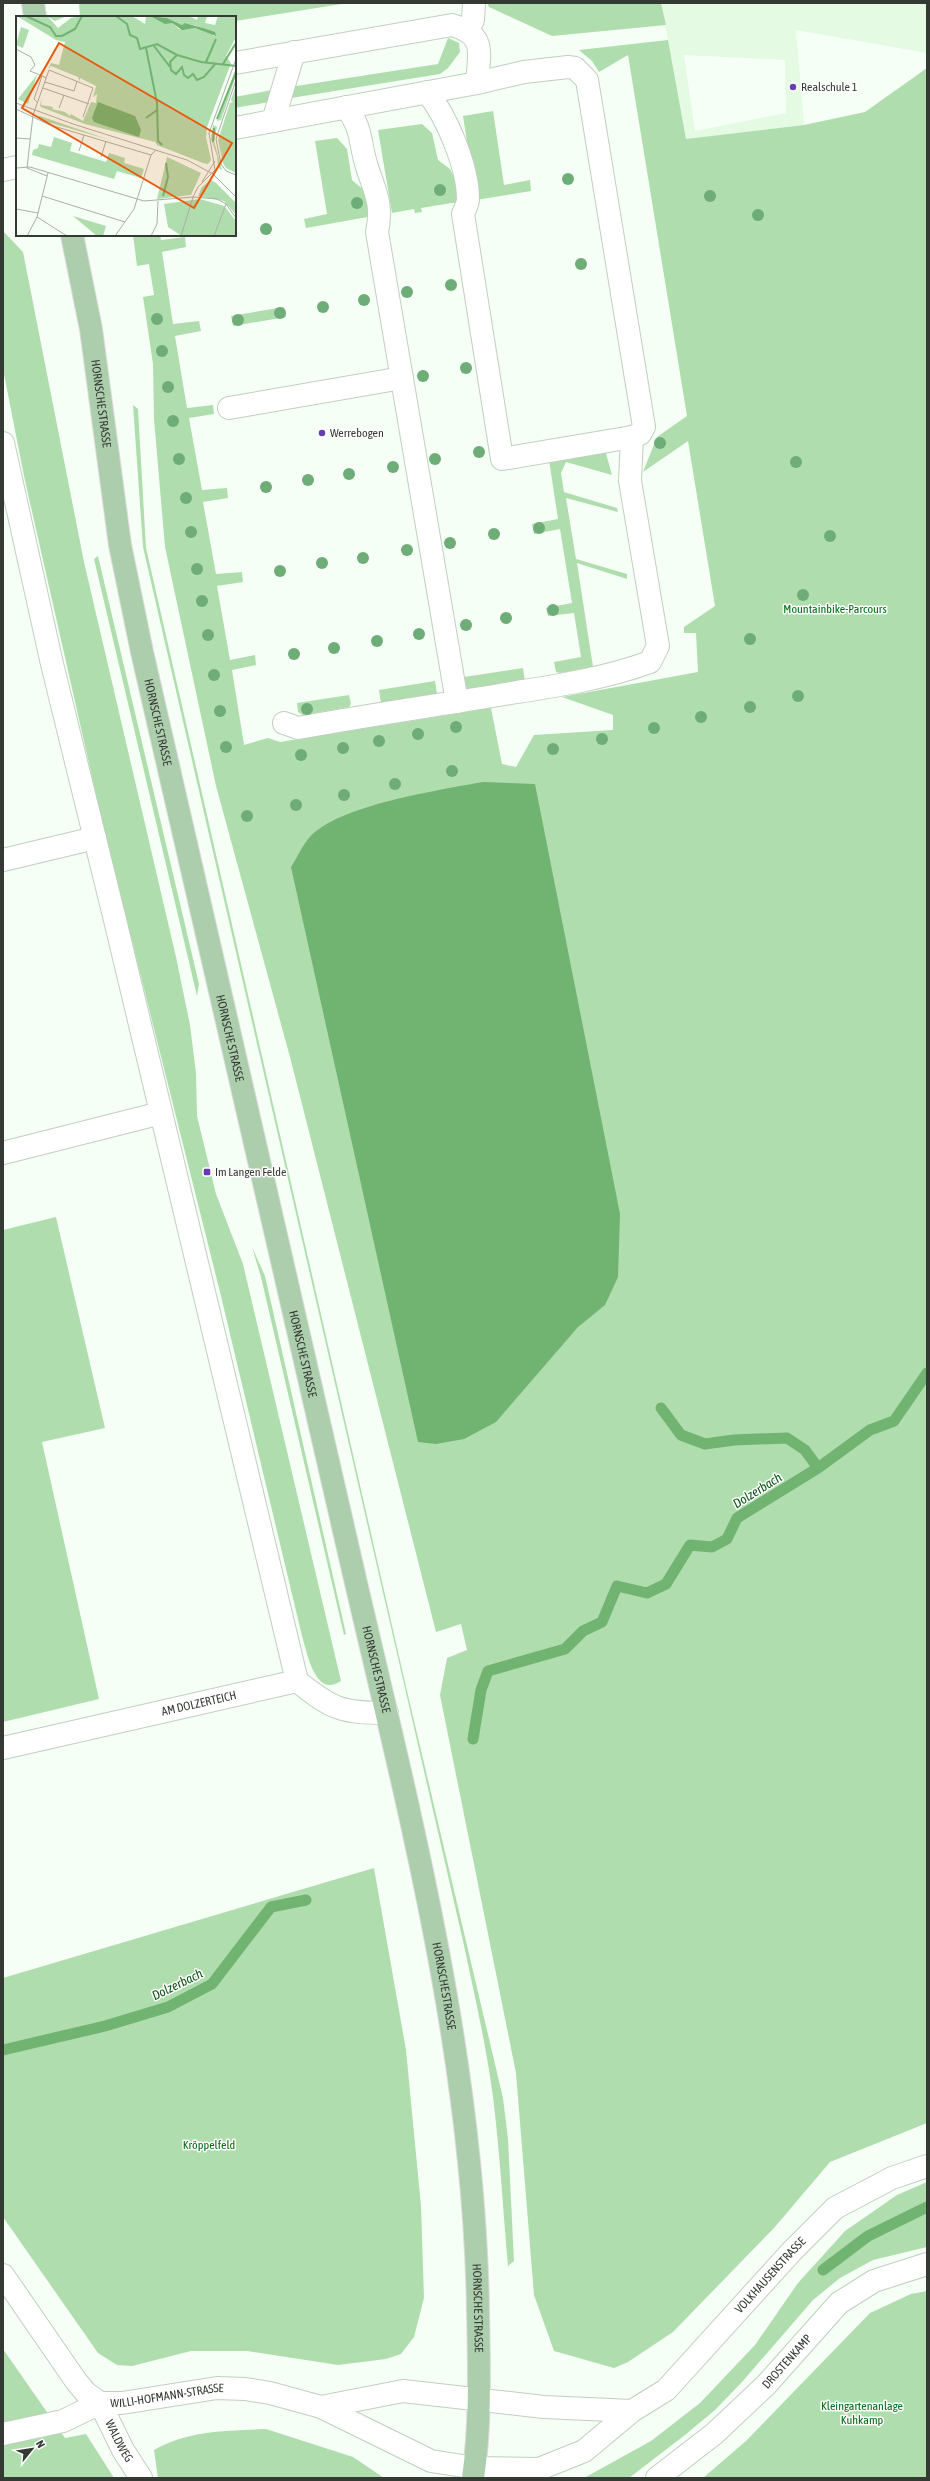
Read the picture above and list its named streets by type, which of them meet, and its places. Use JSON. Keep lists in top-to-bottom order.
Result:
{
  "streets": {
    "main road": ["HORNSCHE STRASSE"],
    "street": [
      "AM DOLZERTEICH",
      "VOLKHAUSENSTRASSE",
      "DROSTENKAMP",
      "WILLI-HOFMANN-STRASSE",
      "WALDWEG"
    ]
  },
  "crossings": [
    ["HORNSCHE STRASSE", "VOLKHAUSENSTRASSE"],
    ["HORNSCHE STRASSE", "WILLI-HOFMANN-STRASSE"],
    ["VOLKHAUSENSTRASSE", "WILLI-HOFMANN-STRASSE"],
    ["WILLI-HOFMANN-STRASSE", "WALDWEG"]
  ],
  "water": ["Dolzerbach"],
  "parks": ["Mountainbike-Parcours", "Kröppelfeld", "Kleingartenanlage Kuhkamp"],
  "places": {
    "other": ["Realschule 1", "Werrebogen"],
    "transit": ["Im Langen Felde"]
  },
  "north": "top right"
}
